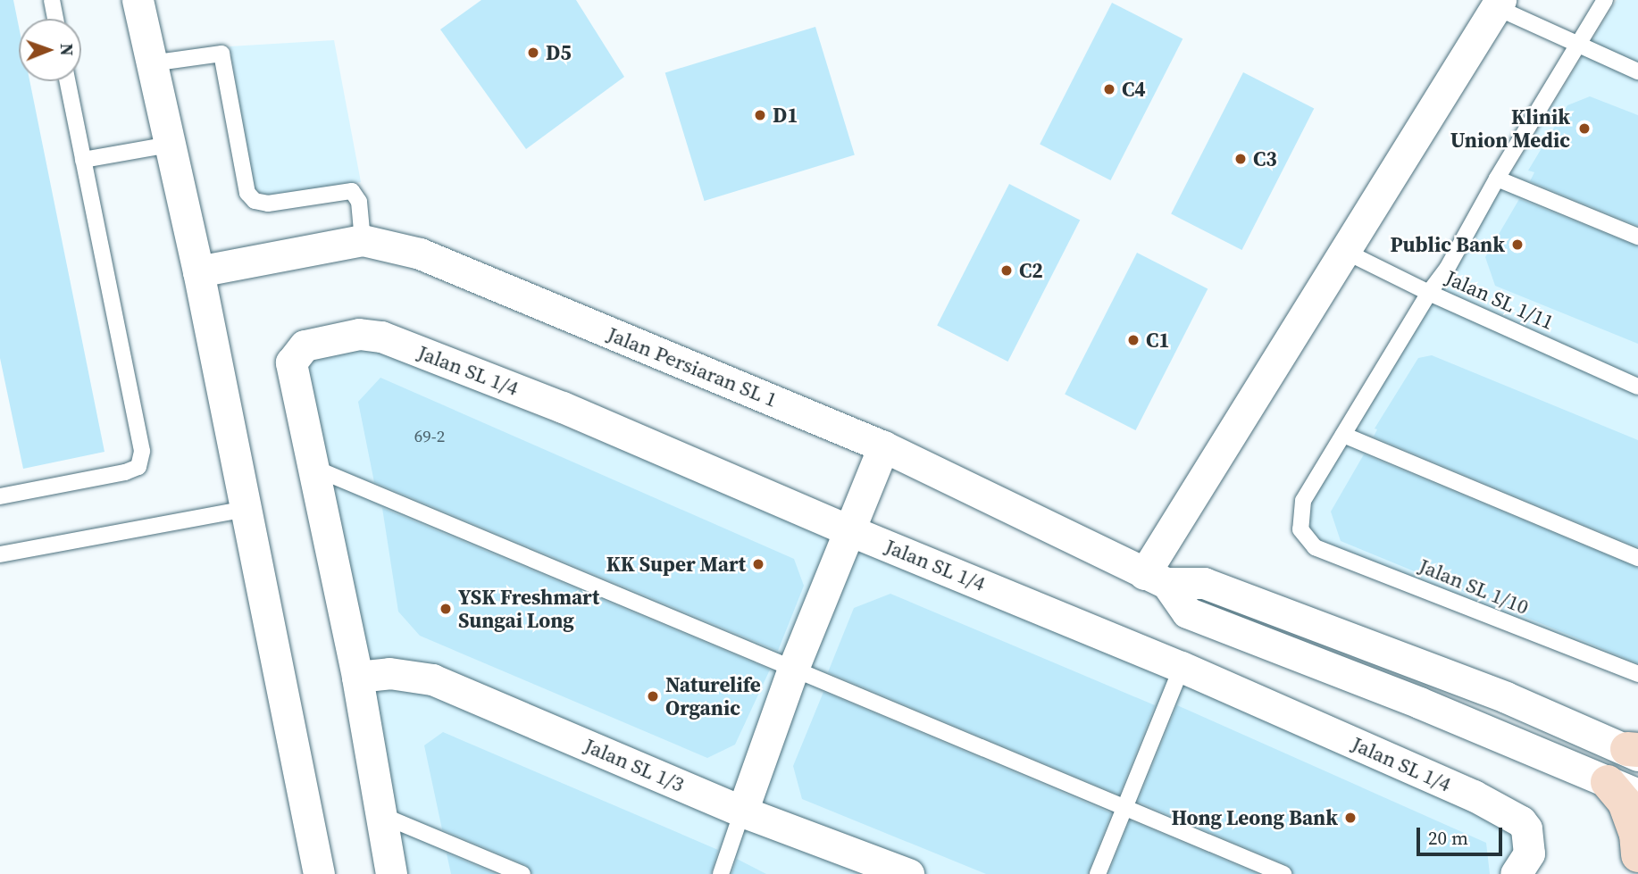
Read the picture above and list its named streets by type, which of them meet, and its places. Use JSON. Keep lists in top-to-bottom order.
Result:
{
  "streets": {
    "street": ["Jalan Persiaran SL 1", "Jalan SL 1/4", "Jalan SL 1/3"],
    "lane": ["Jalan SL 1/11", "Jalan SL 1/10"]
  },
  "places": [
    "D5",
    "C4",
    "D1",
    "Klinik Union Medic",
    "C3",
    "Public Bank",
    "C2",
    "C1",
    "KK Super Mart",
    "YSK Freshmart Sungai Long",
    "Naturelife Organic",
    "Hong Leong Bank"
  ],
  "house_numbers": ["69-2"],
  "scale_bar": "20 m",
  "north": "right"
}
